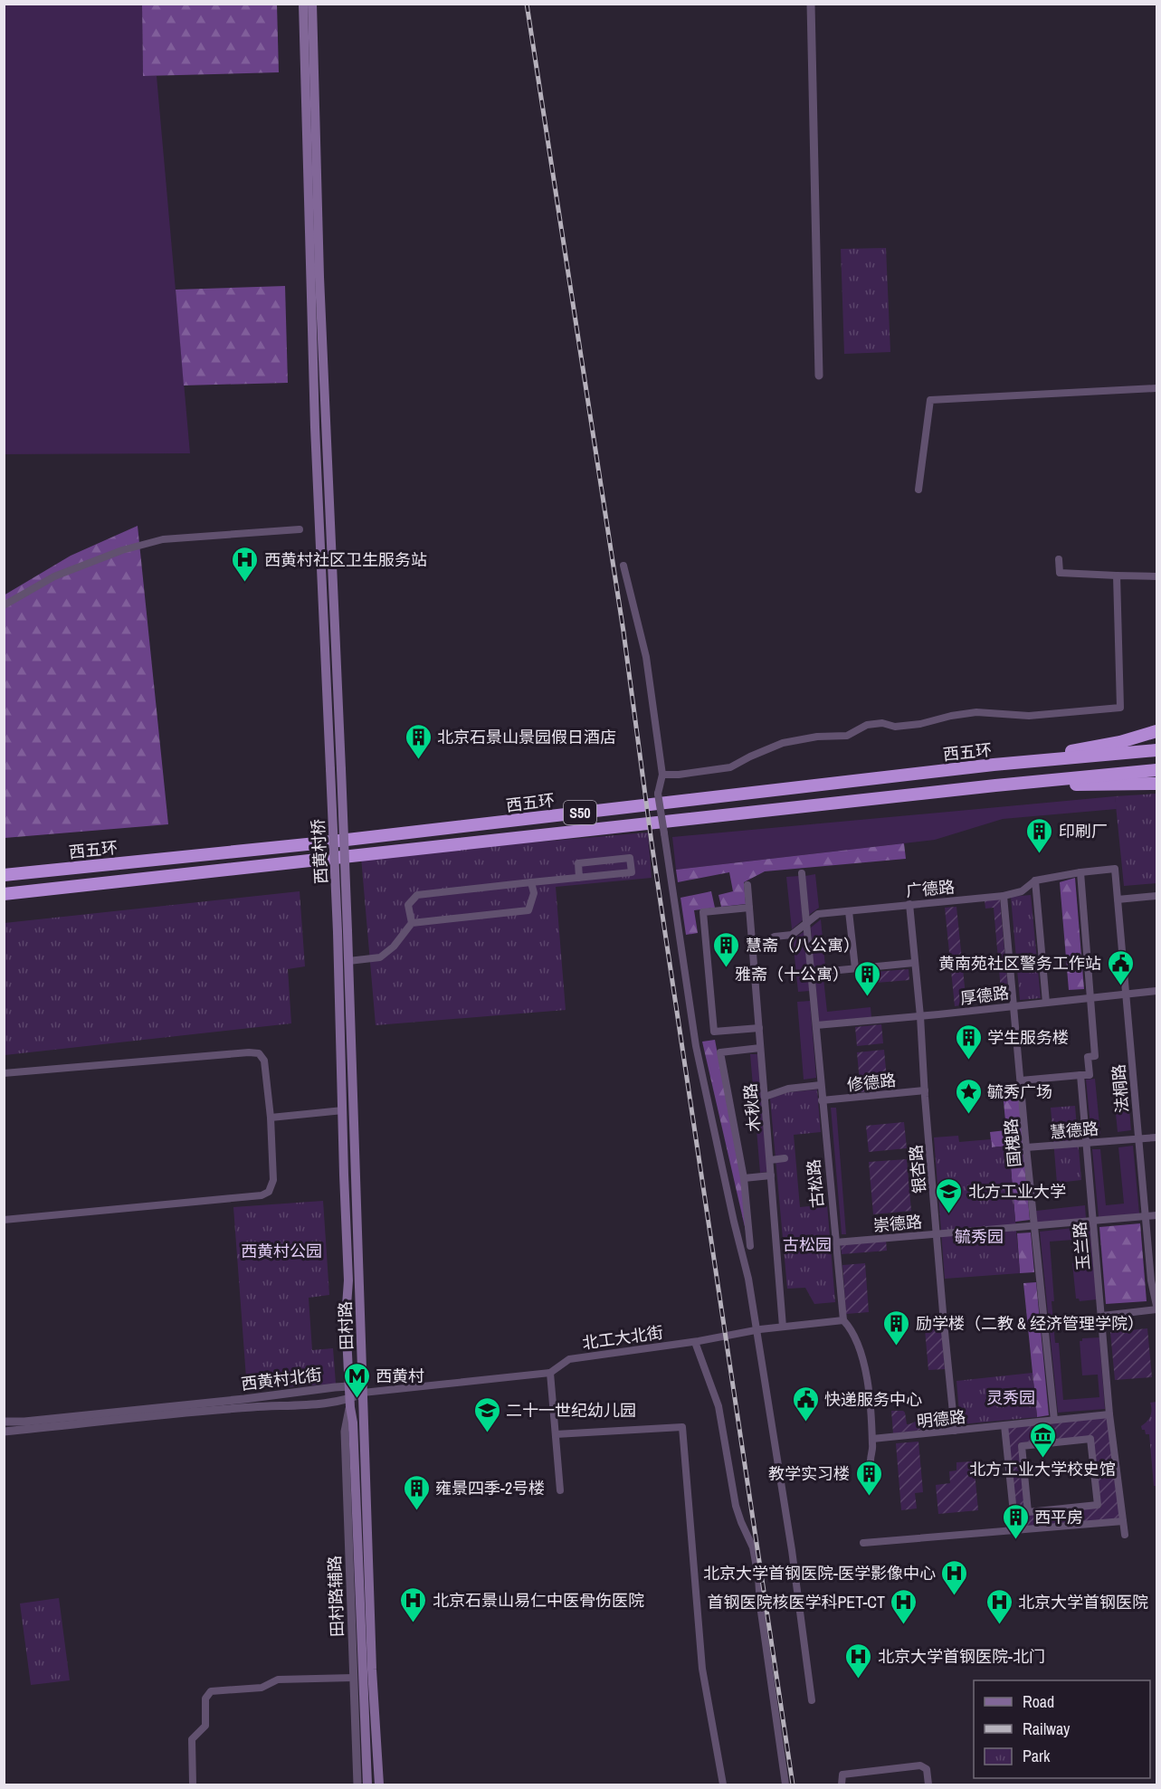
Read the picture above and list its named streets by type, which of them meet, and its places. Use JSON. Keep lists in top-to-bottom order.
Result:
{
  "streets": {
    "highway": ["西五环", "S50"],
    "main road": ["西黄村桥", "田村路"],
    "street": [
      "广德路",
      "厚德路",
      "修德路",
      "法桐路",
      "木秋路",
      "慧德路",
      "国槐路",
      "银杏路",
      "古松路",
      "崇德路",
      "玉兰路",
      "北工大北街",
      "西黄村北街",
      "明德路",
      "田村路辅路"
    ]
  },
  "crossings": [
    ["西黄村桥", "田村路"],
    ["广德路", "法桐路"],
    ["广德路", "木秋路"],
    ["广德路", "国槐路"],
    ["广德路", "银杏路"],
    ["广德路", "古松路"],
    ["广德路", "玉兰路"],
    ["厚德路", "法桐路"],
    ["厚德路", "国槐路"],
    ["厚德路", "银杏路"],
    ["厚德路", "古松路"],
    ["厚德路", "玉兰路"],
    ["修德路", "银杏路"],
    ["修德路", "古松路"],
    ["法桐路", "慧德路"],
    ["法桐路", "崇德路"],
    ["木秋路", "北工大北街"],
    ["慧德路", "国槐路"],
    ["慧德路", "玉兰路"],
    ["国槐路", "崇德路"],
    ["国槐路", "明德路"],
    ["银杏路", "崇德路"],
    ["银杏路", "明德路"],
    ["古松路", "崇德路"],
    ["古松路", "北工大北街"],
    ["古松路", "明德路"],
    ["崇德路", "玉兰路"],
    ["玉兰路", "明德路"],
    ["田村路", "北工大北街"],
    ["田村路", "西黄村北街"],
    ["田村路", "田村路辅路"],
    ["北工大北街", "西黄村北街"],
    ["西黄村北街", "田村路辅路"]
  ],
  "parks": [
    "毓秀园",
    "古松园",
    "西黄村公园",
    "灵秀园"
  ],
  "places": {
    "hospital": [
      "西黄村社区卫生服务站",
      "北京大学首钢医院-医学影像中心",
      "北京石景山易仁中医骨伤医院",
      "首钢医院核医学科PET-CT",
      "北京大学首钢医院",
      "北京大学首钢医院-北门"
    ],
    "building": [
      "北京石景山景园假日酒店",
      "印刷厂",
      "慧斋（八公寓）",
      "雅斋（十公寓）",
      "学生服务楼",
      "励学楼（二教 & 经济管理学院）",
      "教学实习楼",
      "雍景四季-2号楼",
      "西平房"
    ],
    "public building": ["黄南苑社区警务工作站", "快递服务中心"],
    "place": ["毓秀广场"],
    "school or university": ["北方工业大学", "二十一世纪幼儿园"],
    "metro station": ["西黄村"],
    "museum": ["北方工业大学校史馆"]
  },
  "legend": ["Road", "Railway", "Park"]
}
